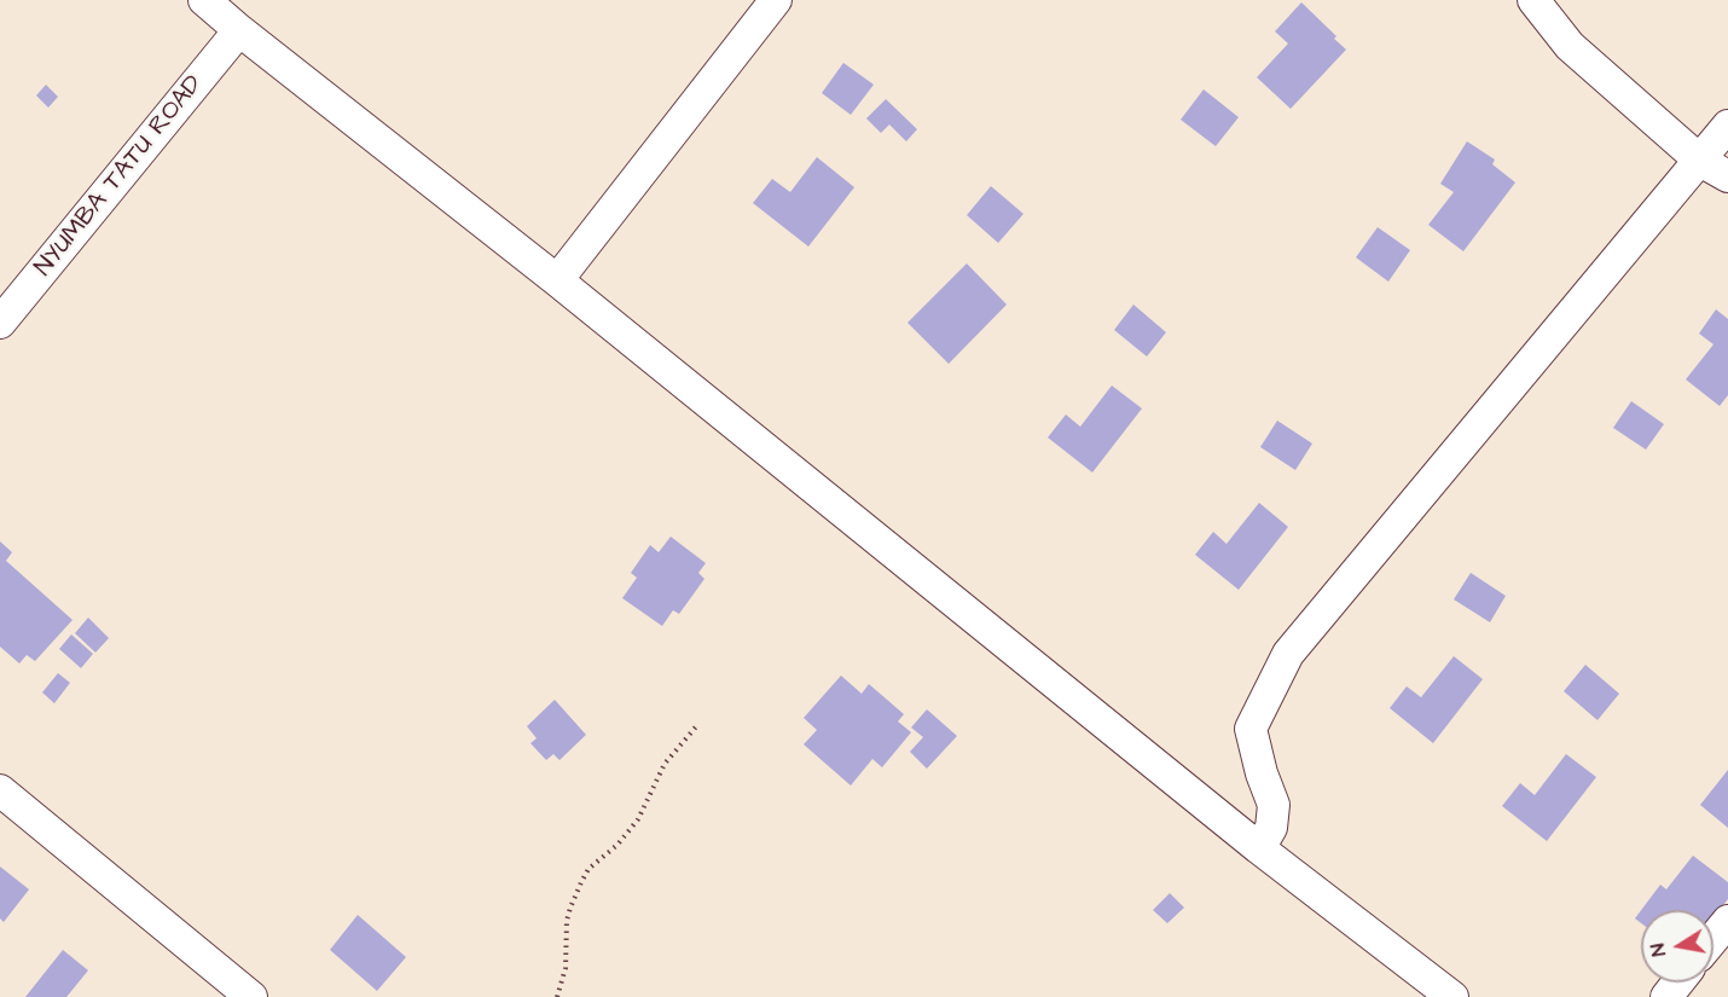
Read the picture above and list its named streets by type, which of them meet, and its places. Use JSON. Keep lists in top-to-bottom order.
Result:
{
  "streets": {
    "street": ["NYUMBA TATU ROAD"]
  },
  "north": "left"
}
